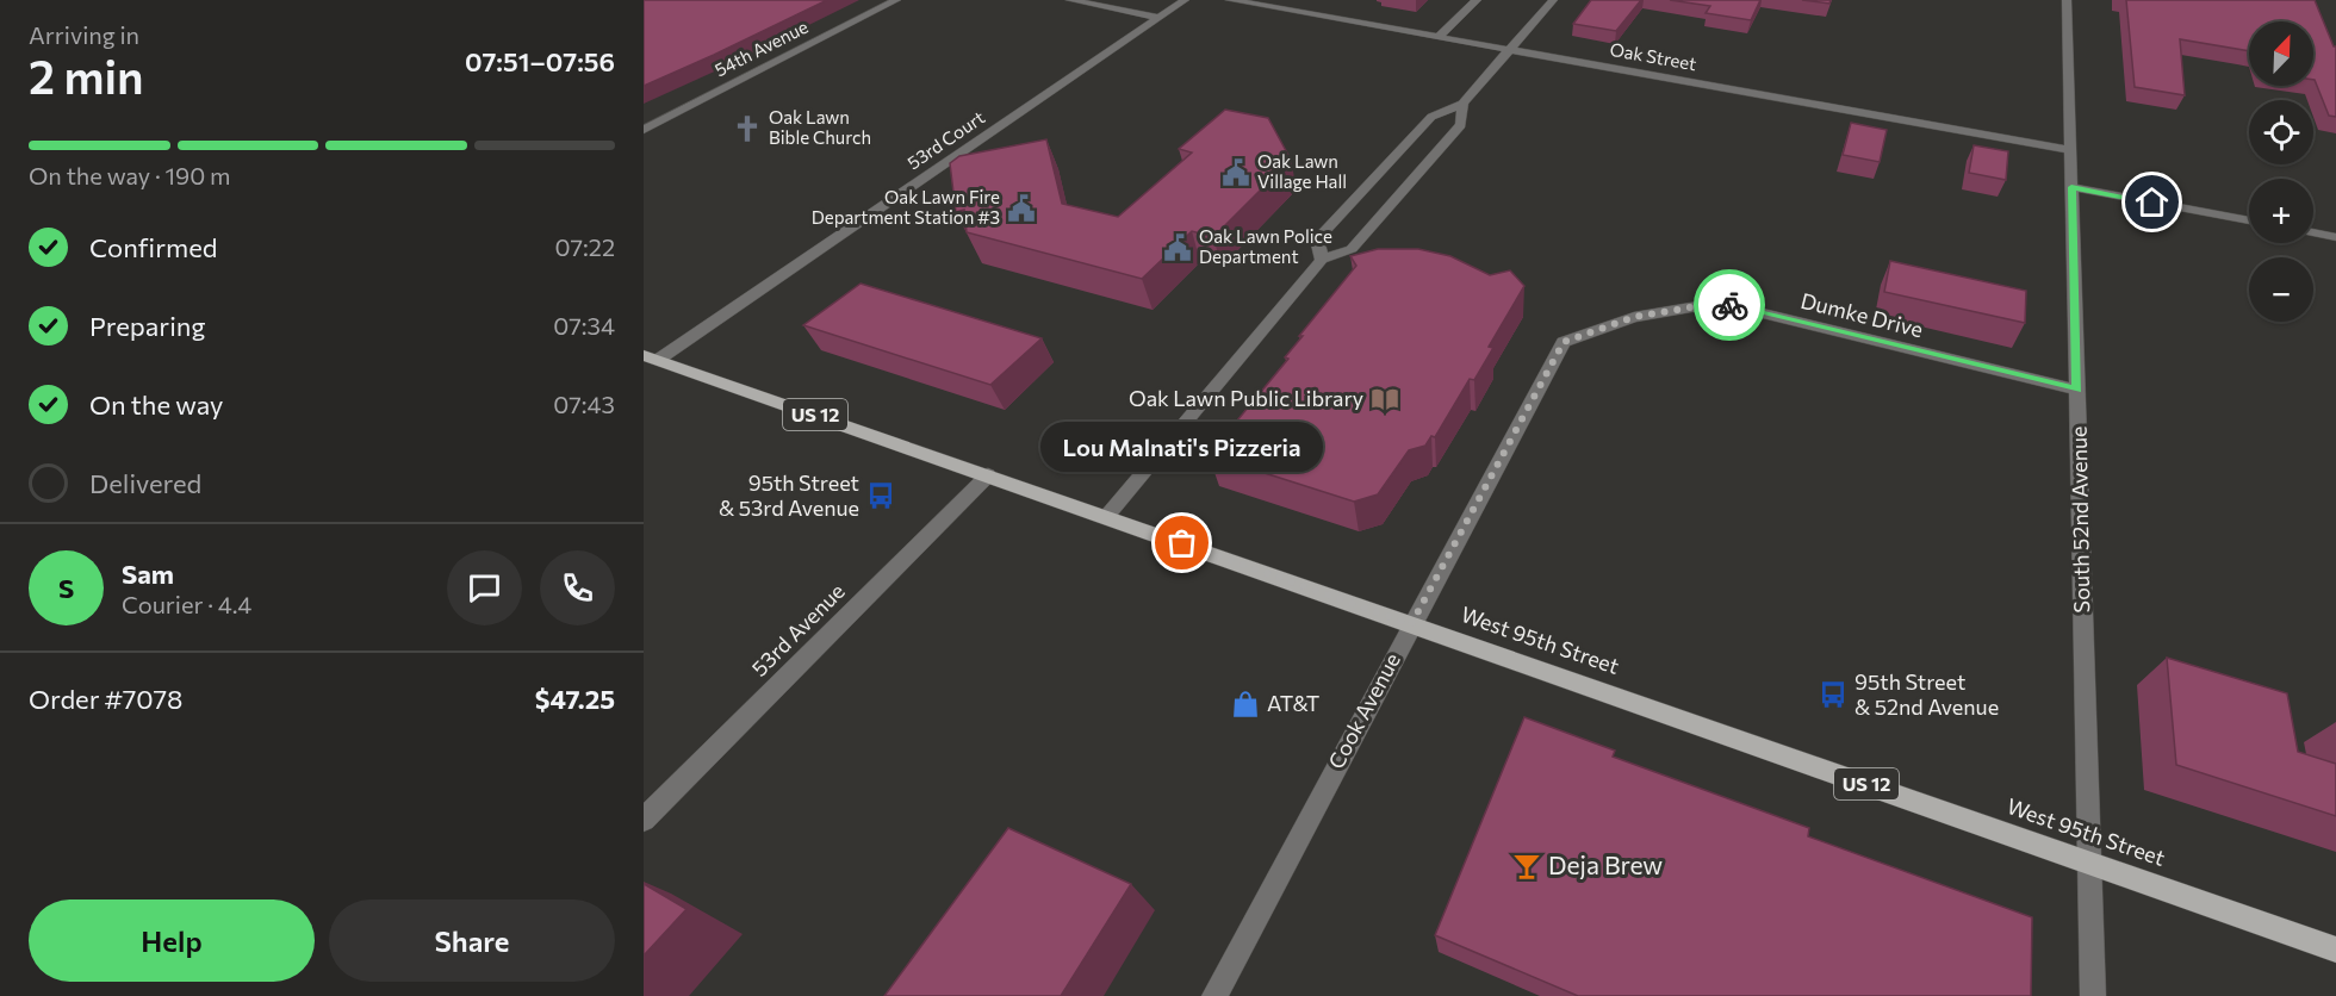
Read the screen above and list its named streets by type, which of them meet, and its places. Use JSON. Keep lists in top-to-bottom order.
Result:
{
  "streets": {
    "main road": ["US 12", "West 95th Street"],
    "street": [
      "54th Avenue",
      "Oak Street",
      "53rd Court",
      "Dumke Drive",
      "South 52nd Avenue",
      "53rd Avenue",
      "Cook Avenue"
    ]
  },
  "crossings": [
    ["Oak Street", "South 52nd Avenue"],
    ["53rd Court", "West 95th Street"],
    ["Dumke Drive", "South 52nd Avenue"],
    ["Dumke Drive", "Cook Avenue"],
    ["South 52nd Avenue", "West 95th Street"],
    ["53rd Avenue", "West 95th Street"],
    ["West 95th Street", "Cook Avenue"]
  ],
  "places": {
    "church": ["Oak Lawn Bible Church"],
    "public building": ["Oak Lawn Village Hall", "Oak Lawn Fire Department Station #3", "Oak Lawn Police Department"],
    "library": ["Oak Lawn Public Library"],
    "bus stop": ["95th Street & 53rd Avenue", "95th Street & 52nd Avenue"],
    "other": ["Lou Malnati's Pizzeria"],
    "shop": ["AT&T"],
    "bar": ["Deja Brew"]
  },
  "north": "top right",
  "page": {
    "heading": ["2 min", "Arriving in", "07:51–07:56"],
    "panel": [
      "Sam",
      "Courier · 4.4",
      "Order #7078",
      "$47.25"
    ],
    "map_buttons": ["+", "−"],
    "bar": "On the way · 190 m",
    "list": [
      ["Confirmed", "07:22"],
      ["Preparing", "07:34"],
      ["On the way", "07:43"],
      "Delivered"
    ],
    "bubble": "Lou Malnati's Pizzeria",
    "round": "S",
    "buttons": ["Help", "Share"]
  }
}
